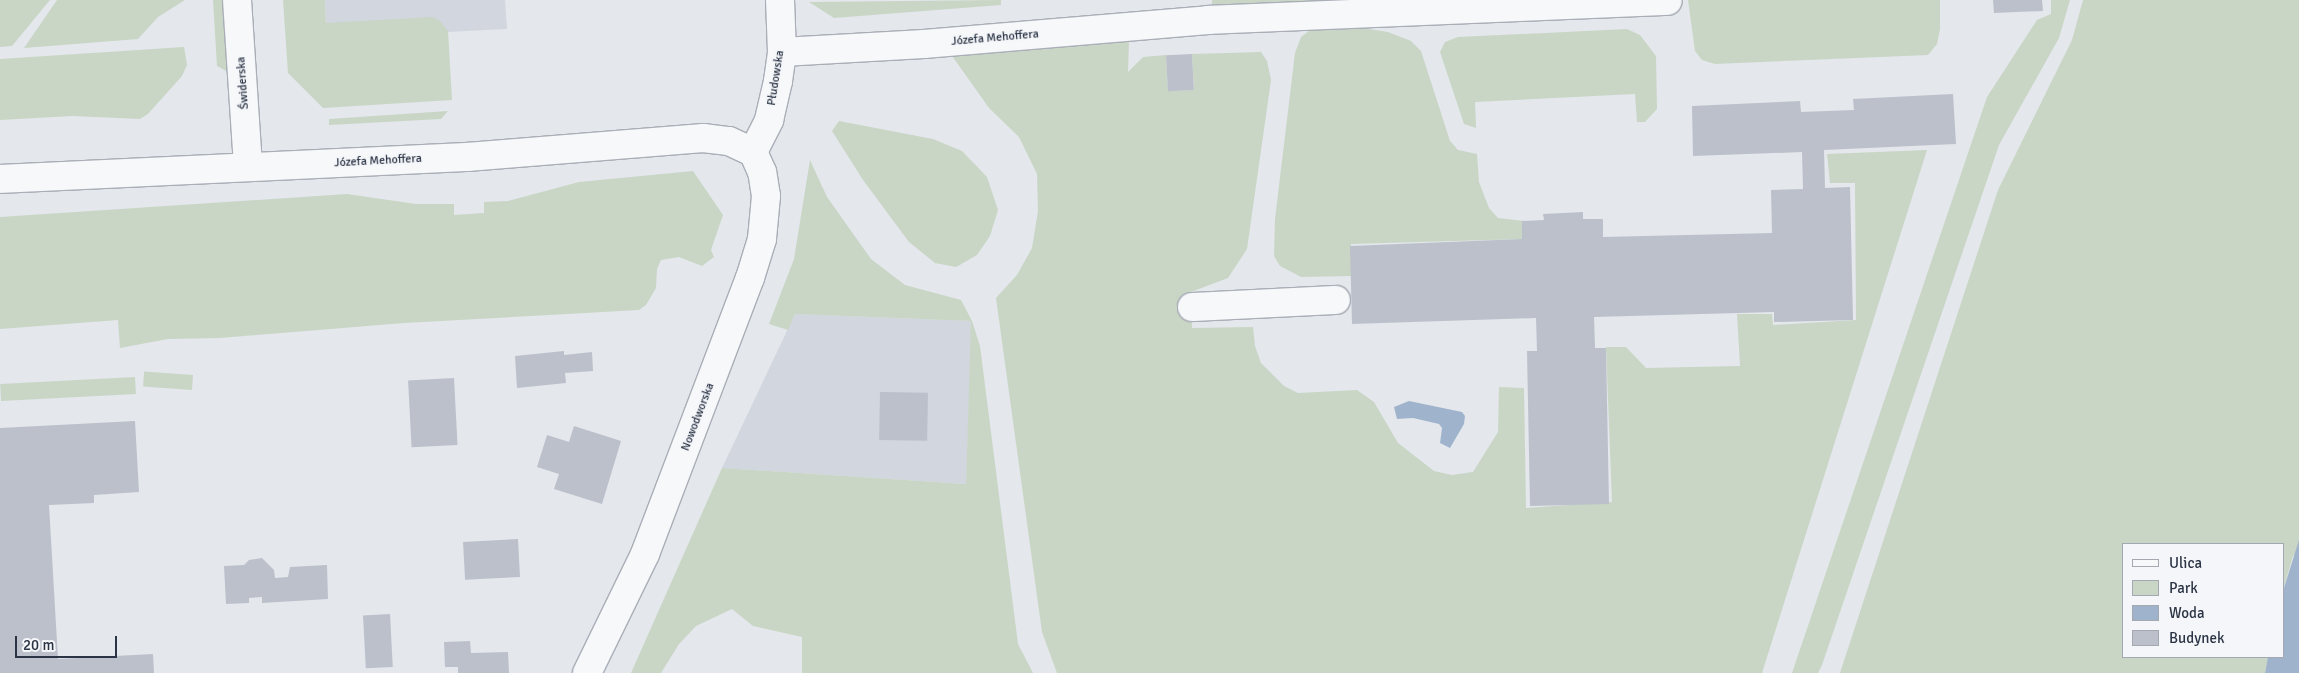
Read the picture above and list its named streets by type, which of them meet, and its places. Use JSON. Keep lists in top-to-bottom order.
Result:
{
  "streets": {
    "street": [
      "Józefa Mehoffera",
      "Płudowska",
      "Świderska",
      "Nowodworska"
    ]
  },
  "crossings": [
    ["Józefa Mehoffera", "Płudowska"],
    ["Józefa Mehoffera", "Świderska"],
    ["Józefa Mehoffera", "Nowodworska"],
    ["Płudowska", "Nowodworska"]
  ],
  "legend": [
    "Ulica",
    "Park",
    "Woda",
    "Budynek"
  ],
  "scale_bar": "20 m"
}
